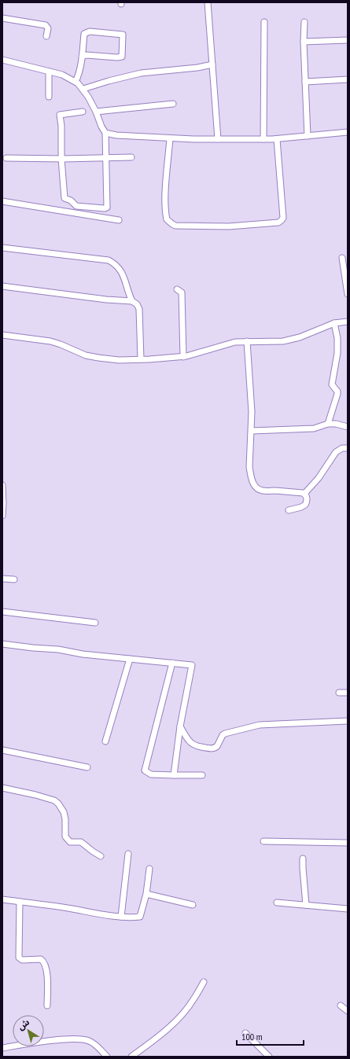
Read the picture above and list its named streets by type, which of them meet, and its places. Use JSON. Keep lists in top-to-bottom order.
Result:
{
  "scale_bar": "100 m",
  "north": "top left"
}
